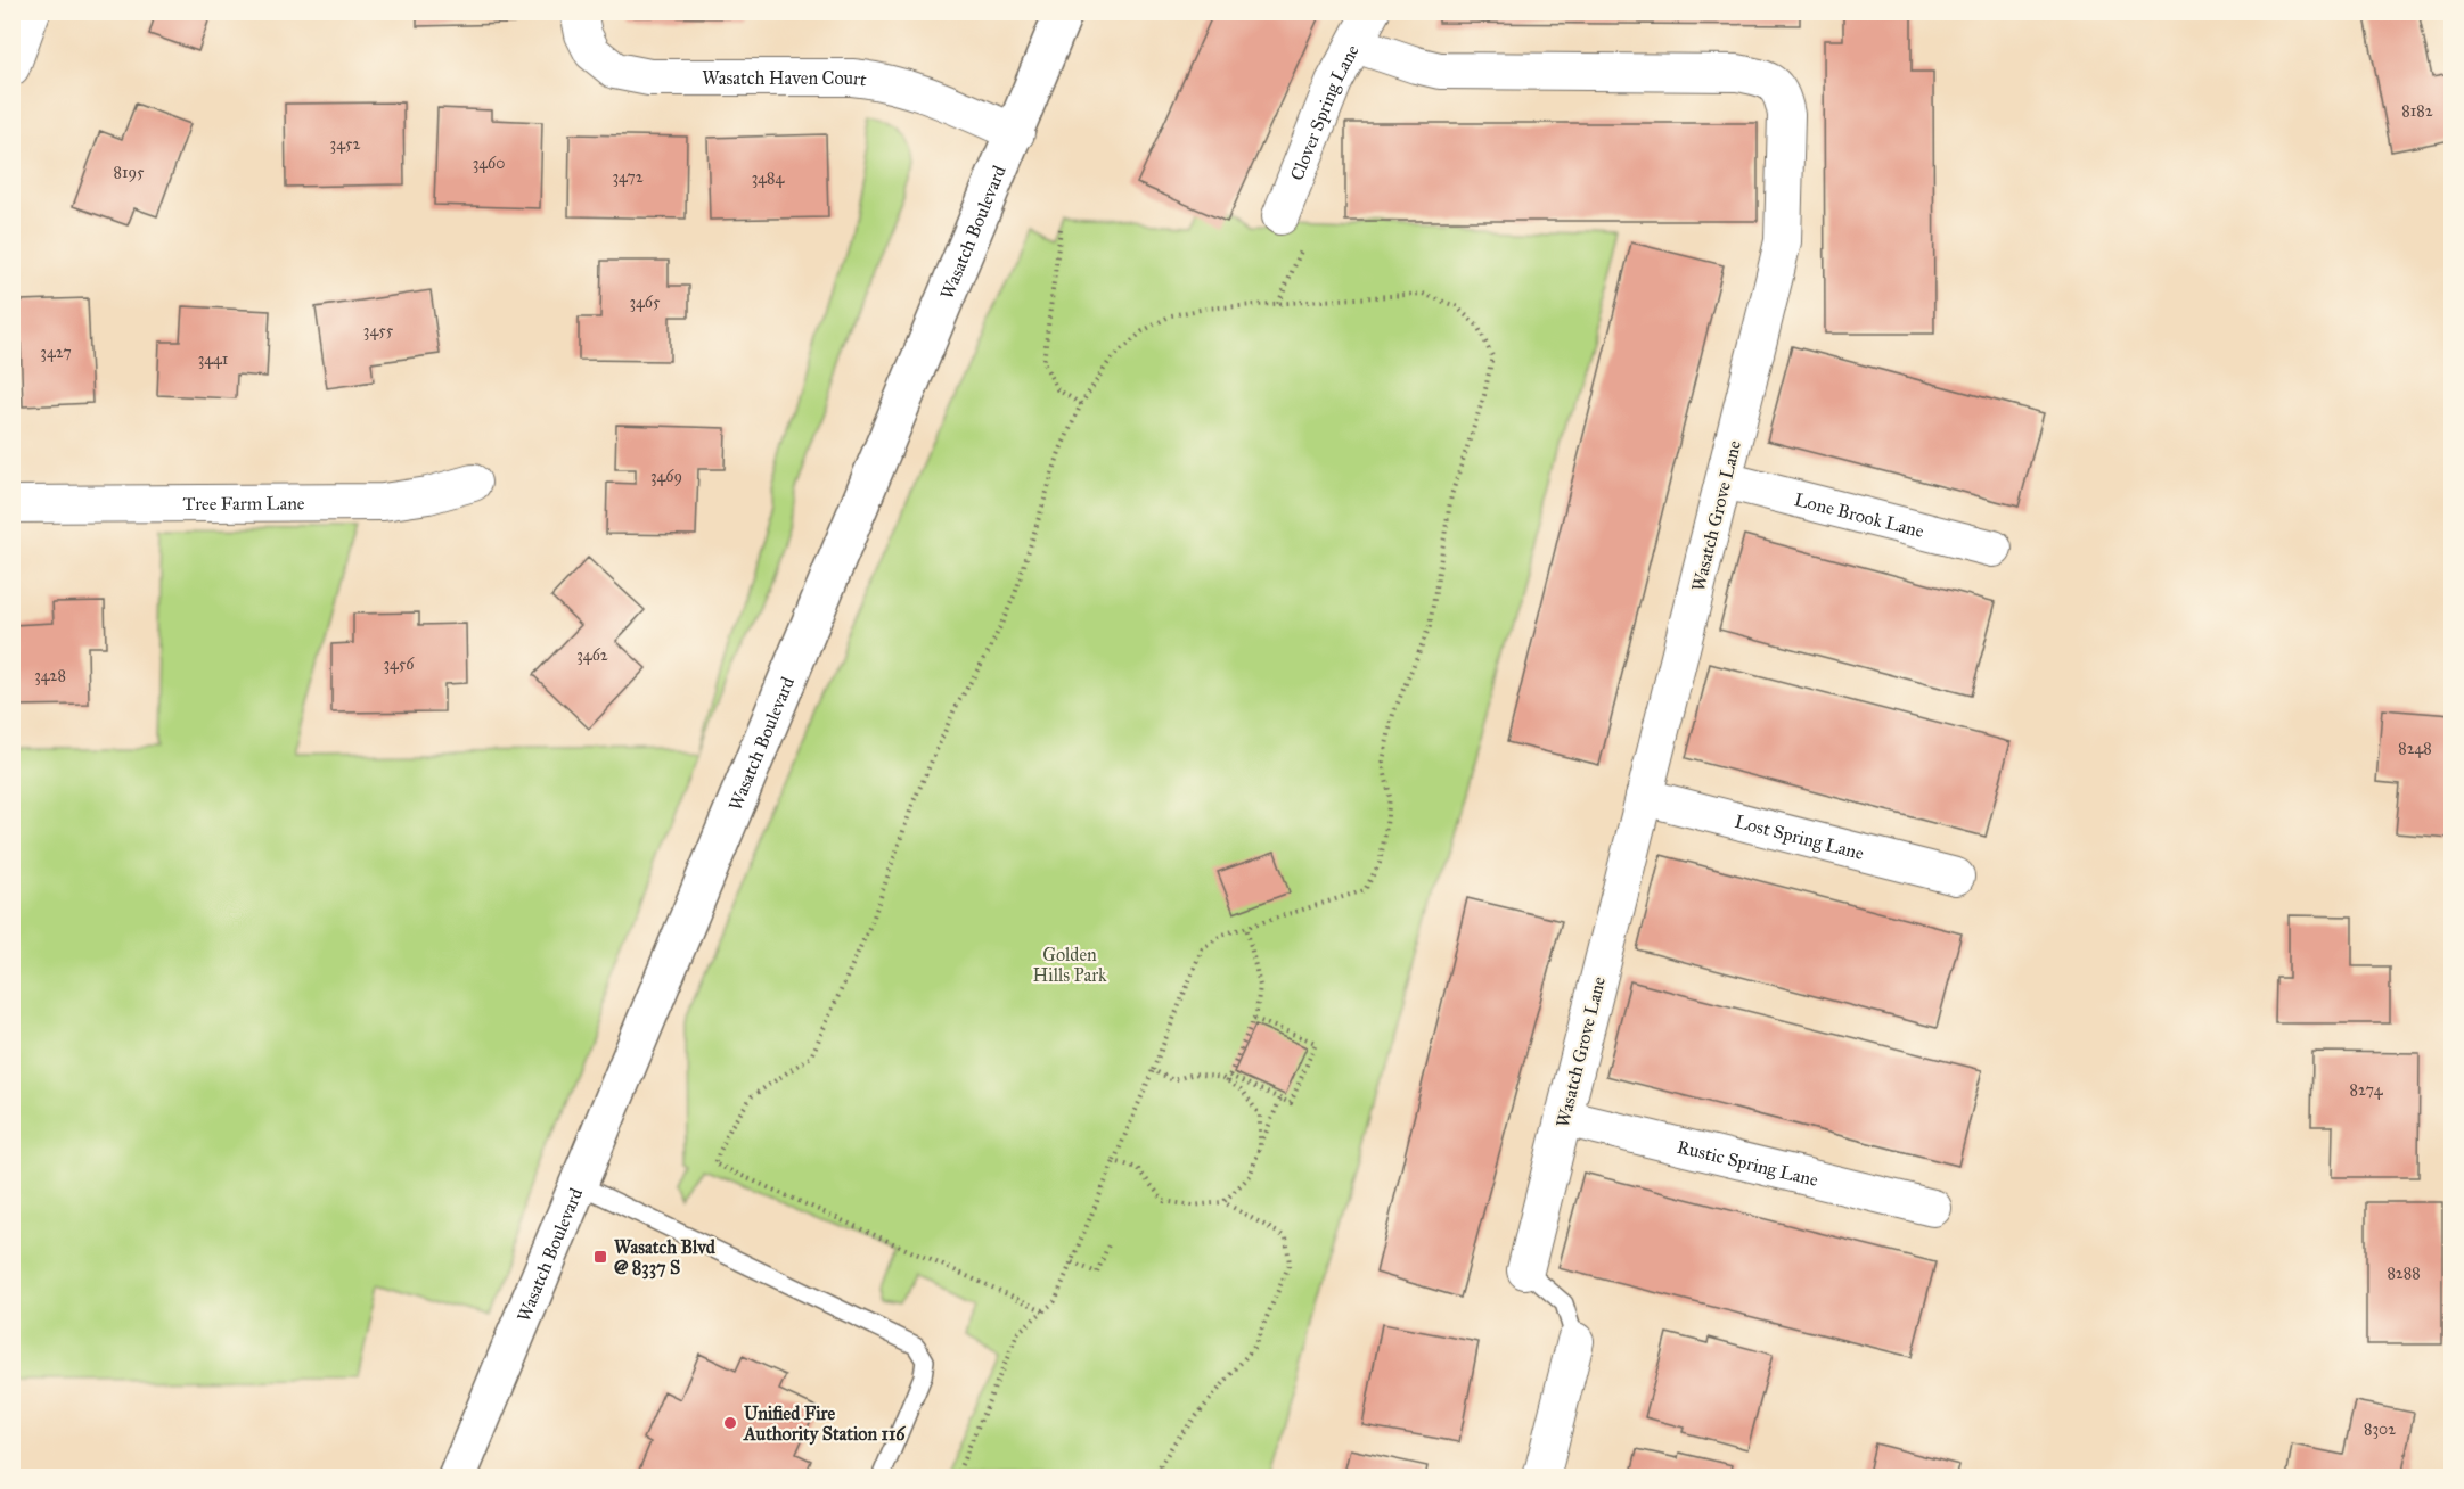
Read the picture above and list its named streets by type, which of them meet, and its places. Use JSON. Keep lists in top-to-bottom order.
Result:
{
  "streets": {
    "main road": ["Wasatch Boulevard"],
    "street": [
      "Wasatch Haven Court",
      "Clover Spring Lane",
      "Tree Farm Lane",
      "Lone Brook Lane",
      "Wasatch Grove Lane",
      "Lost Spring Lane",
      "Rustic Spring Lane"
    ]
  },
  "crossings": [
    ["Wasatch Haven Court", "Wasatch Boulevard"],
    ["Clover Spring Lane", "Wasatch Grove Lane"],
    ["Lone Brook Lane", "Wasatch Grove Lane"],
    ["Wasatch Grove Lane", "Lost Spring Lane"],
    ["Wasatch Grove Lane", "Rustic Spring Lane"]
  ],
  "parks": ["Golden Hills Park"],
  "places": {
    "transit": ["Wasatch Blvd @ 8337 S"],
    "other": ["Unified Fire Authority Station 116"]
  },
  "house_numbers": [
    "8182",
    "3452",
    "3460",
    "8195",
    "3472",
    "3484",
    "3465",
    "3455",
    "3427",
    "3441",
    "3469",
    "3462",
    "3456",
    "3428",
    "8248",
    "8274",
    "8288",
    "8302"
  ]
}
